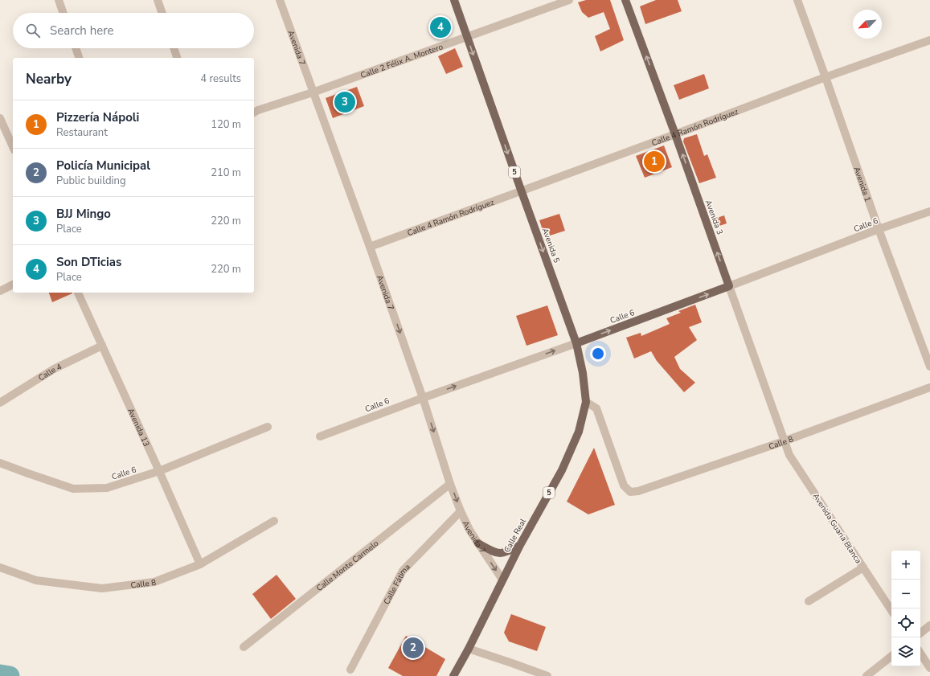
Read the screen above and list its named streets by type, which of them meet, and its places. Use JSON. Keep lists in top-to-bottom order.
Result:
{
  "streets": {
    "main road": [
      "5",
      "Avenida 3",
      "Calle 6",
      "Avenida 5",
      "Calle Real"
    ],
    "street": [
      "Avenida 7",
      "Calle 2 Félix A. Montero",
      "Calle 4 Ramón Rodríguez",
      "Avenida 1",
      "Calle 4",
      "Avenida 13",
      "Calle 8",
      "Avenida Guaria Blanca",
      "Calle Monte Carmelo",
      "Calle Fátima"
    ]
  },
  "crossings": [
    ["Avenida 7", "Calle 2 Félix A. Montero"],
    ["Avenida 7", "Calle 4 Ramón Rodríguez"],
    ["Avenida 7", "Calle 6"],
    ["Avenida 7", "Calle Real"],
    ["Avenida 7", "Calle Monte Carmelo"],
    ["Avenida 7", "Calle Fátima"],
    ["Calle 2 Félix A. Montero", "Avenida 5"],
    ["Calle 4 Ramón Rodríguez", "Avenida 1"],
    ["Calle 4 Ramón Rodríguez", "Avenida 3"],
    ["Calle 4 Ramón Rodríguez", "Avenida 5"],
    ["Avenida 1", "Calle 6"],
    ["Avenida 3", "Calle 6"],
    ["Avenida 3", "Calle 8"],
    ["Avenida 3", "Avenida Guaria Blanca"],
    ["Calle 6", "Avenida 5"],
    ["Calle 6", "Avenida 13"],
    ["Avenida 5", "Calle 8"],
    ["Avenida 5", "Calle Real"],
    ["Calle 4", "Avenida 13"],
    ["Avenida 13", "Calle 8"],
    ["Calle 8", "Avenida Guaria Blanca"],
    ["Calle 8", "Calle Real"]
  ],
  "one_way": ["Avenida 7", "Avenida 3", "Avenida 5"],
  "north": "bottom left",
  "page": {
    "search": "Search here",
    "pins": [
      "4",
      "3",
      "1",
      "2"
    ],
    "heading": ["Nearby", "4 results"],
    "list": [
      {
        "mark": "1",
        "name": "Pizzería Nápoli",
        "note": "Restaurant",
        "value": "120 m"
      },
      {
        "mark": "2",
        "name": "Policía Municipal",
        "note": "Public building",
        "value": "210 m"
      },
      {
        "mark": "3",
        "name": "BJJ Mingo",
        "note": "Place",
        "value": "220 m"
      },
      {
        "mark": "4",
        "name": "Son DTicias",
        "note": "Place",
        "value": "220 m"
      }
    ],
    "map_buttons": ["+", "−"]
  }
}
